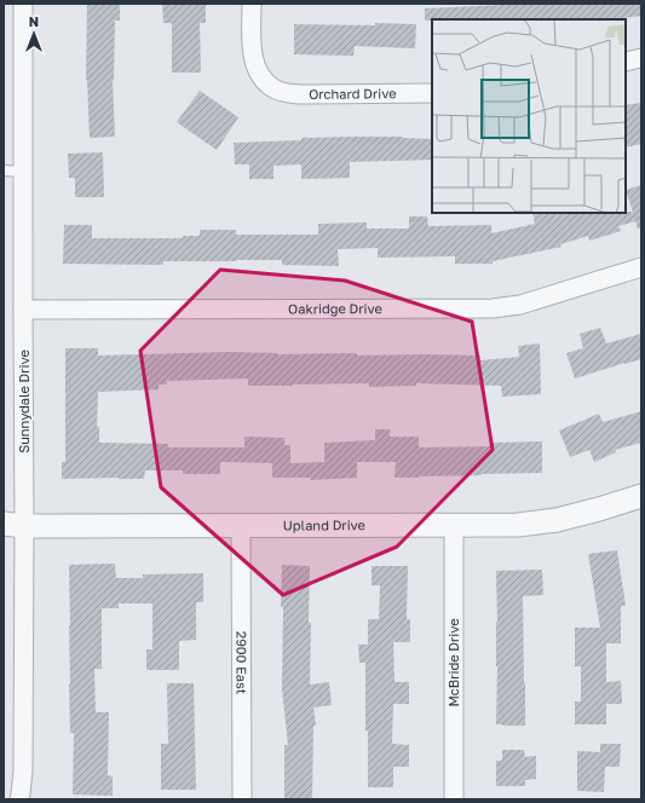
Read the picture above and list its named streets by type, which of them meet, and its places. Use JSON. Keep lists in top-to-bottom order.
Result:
{
  "streets": {
    "street": [
      "Orchard Drive",
      "Oakridge Drive",
      "Sunnydale Drive",
      "Upland Drive",
      "2900 East",
      "McBride Drive"
    ]
  },
  "crossings": [
    ["Oakridge Drive", "Sunnydale Drive"],
    ["Sunnydale Drive", "Upland Drive"],
    ["Upland Drive", "2900 East"],
    ["Upland Drive", "McBride Drive"]
  ],
  "north": "top"
}
